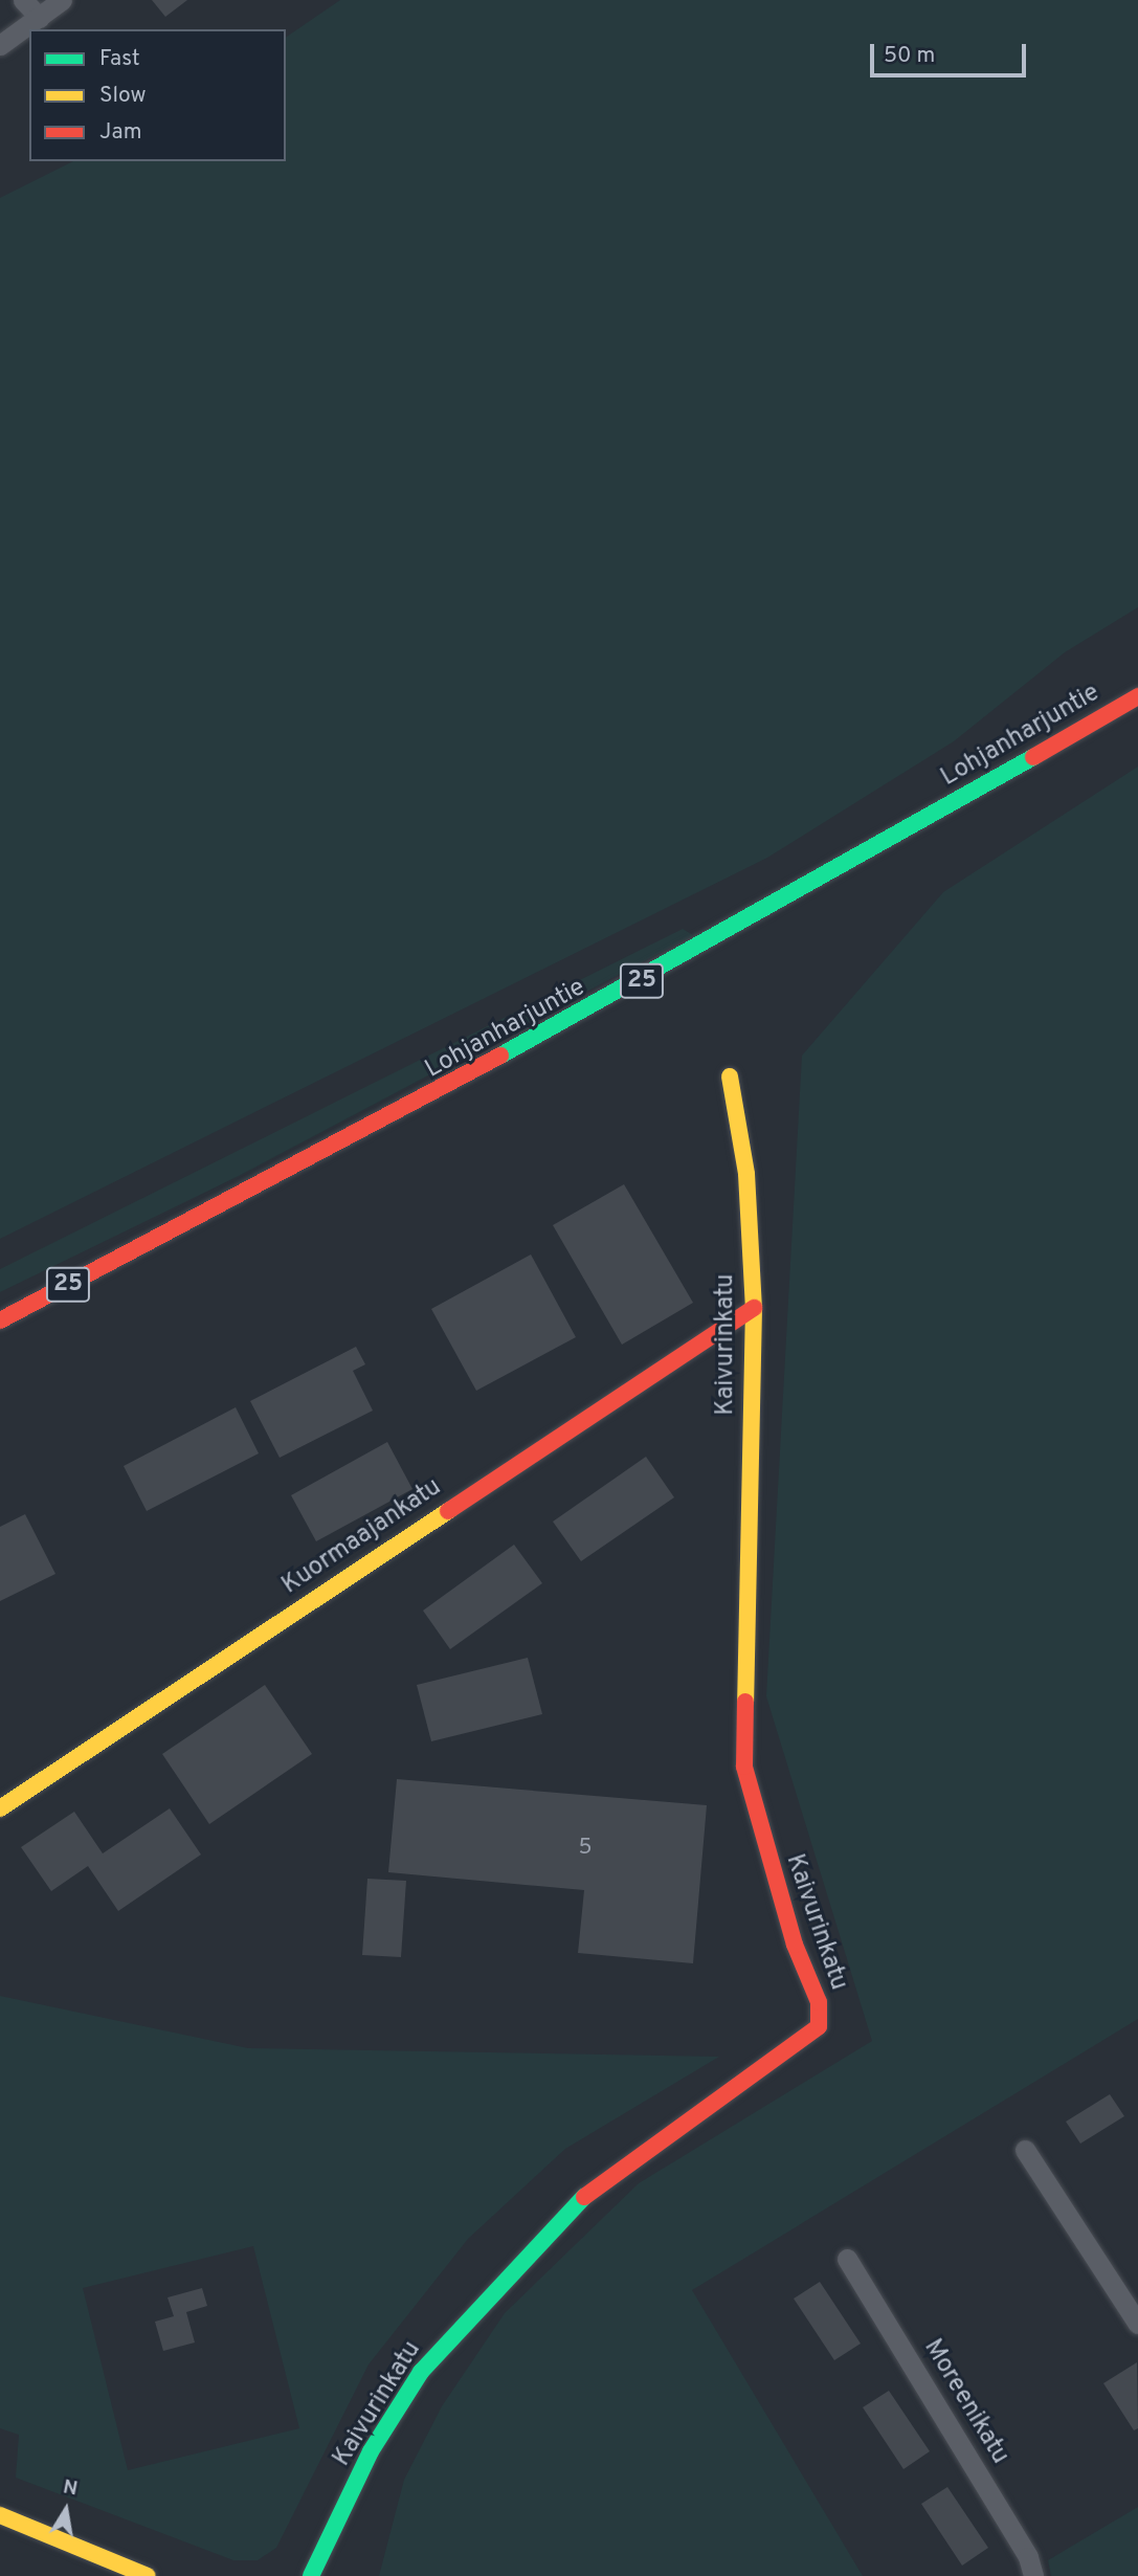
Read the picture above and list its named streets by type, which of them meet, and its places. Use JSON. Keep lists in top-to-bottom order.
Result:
{
  "streets": {
    "main road": [
      "Lohjanharjuntie",
      "25",
      "Kaivurinkatu",
      "Kuormaajankatu"
    ],
    "street": ["Moreenikatu"]
  },
  "crossings": [
    ["Kaivurinkatu", "Kuormaajankatu"]
  ],
  "house_numbers": ["5"],
  "legend": ["Fast", "Slow", "Jam"],
  "scale_bar": "50 m",
  "north": "top"
}
